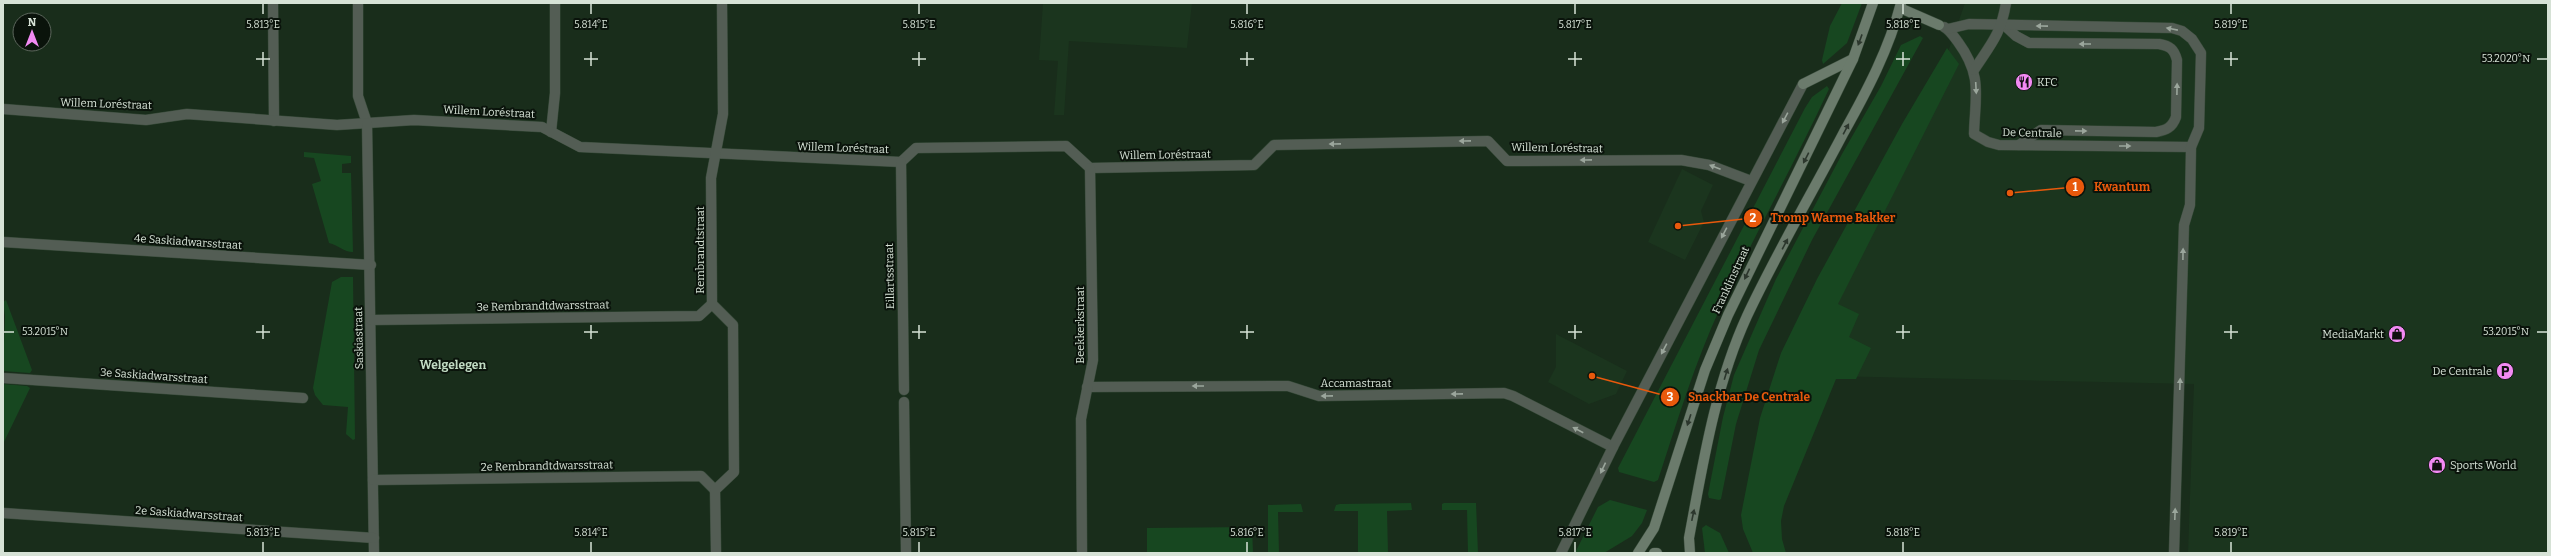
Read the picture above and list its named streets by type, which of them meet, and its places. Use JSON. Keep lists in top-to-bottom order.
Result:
{
  "streets": {
    "main road": ["Franklinstraat"],
    "street": [
      "Willem Loréstraat",
      "De Centrale",
      "4e Saskiadwarsstraat",
      "Rembrandtstraat",
      "Eillartsstraat",
      "3e Rembrandtdwarsstraat",
      "Beekkerkstraat",
      "Saskiastraat",
      "3e Saskiadwarsstraat",
      "Accamastraat",
      "2e Rembrandtdwarsstraat",
      "2e Saskiadwarsstraat"
    ]
  },
  "crossings": [
    ["Willem Loréstraat", "Rembrandtstraat"],
    ["Willem Loréstraat", "Eillartsstraat"],
    ["Willem Loréstraat", "Beekkerkstraat"],
    ["Willem Loréstraat", "Saskiastraat"],
    ["4e Saskiadwarsstraat", "Saskiastraat"],
    ["Rembrandtstraat", "3e Rembrandtdwarsstraat"],
    ["Rembrandtstraat", "2e Rembrandtdwarsstraat"],
    ["3e Rembrandtdwarsstraat", "Saskiastraat"],
    ["Beekkerkstraat", "Accamastraat"],
    ["Saskiastraat", "2e Rembrandtdwarsstraat"],
    ["Saskiastraat", "2e Saskiadwarsstraat"]
  ],
  "one_way": ["Willem Loréstraat", "De Centrale", "Accamastraat"],
  "districts": ["Welgelegen"],
  "places": {
    "restaurant": ["KFC"],
    "other": ["Kwantum", "Tromp Warme Bakker", "Snackbar De Centrale"],
    "shop": ["MediaMarkt", "Sports World"],
    "parking": ["De Centrale"]
  },
  "north": "top",
  "coordinates": [
    "5.813°E",
    "5.814°E",
    "5.815°E",
    "5.816°E",
    "5.817°E",
    "5.818°E",
    "5.819°E",
    "53.2020°N",
    "53.2015°N"
  ]
}
